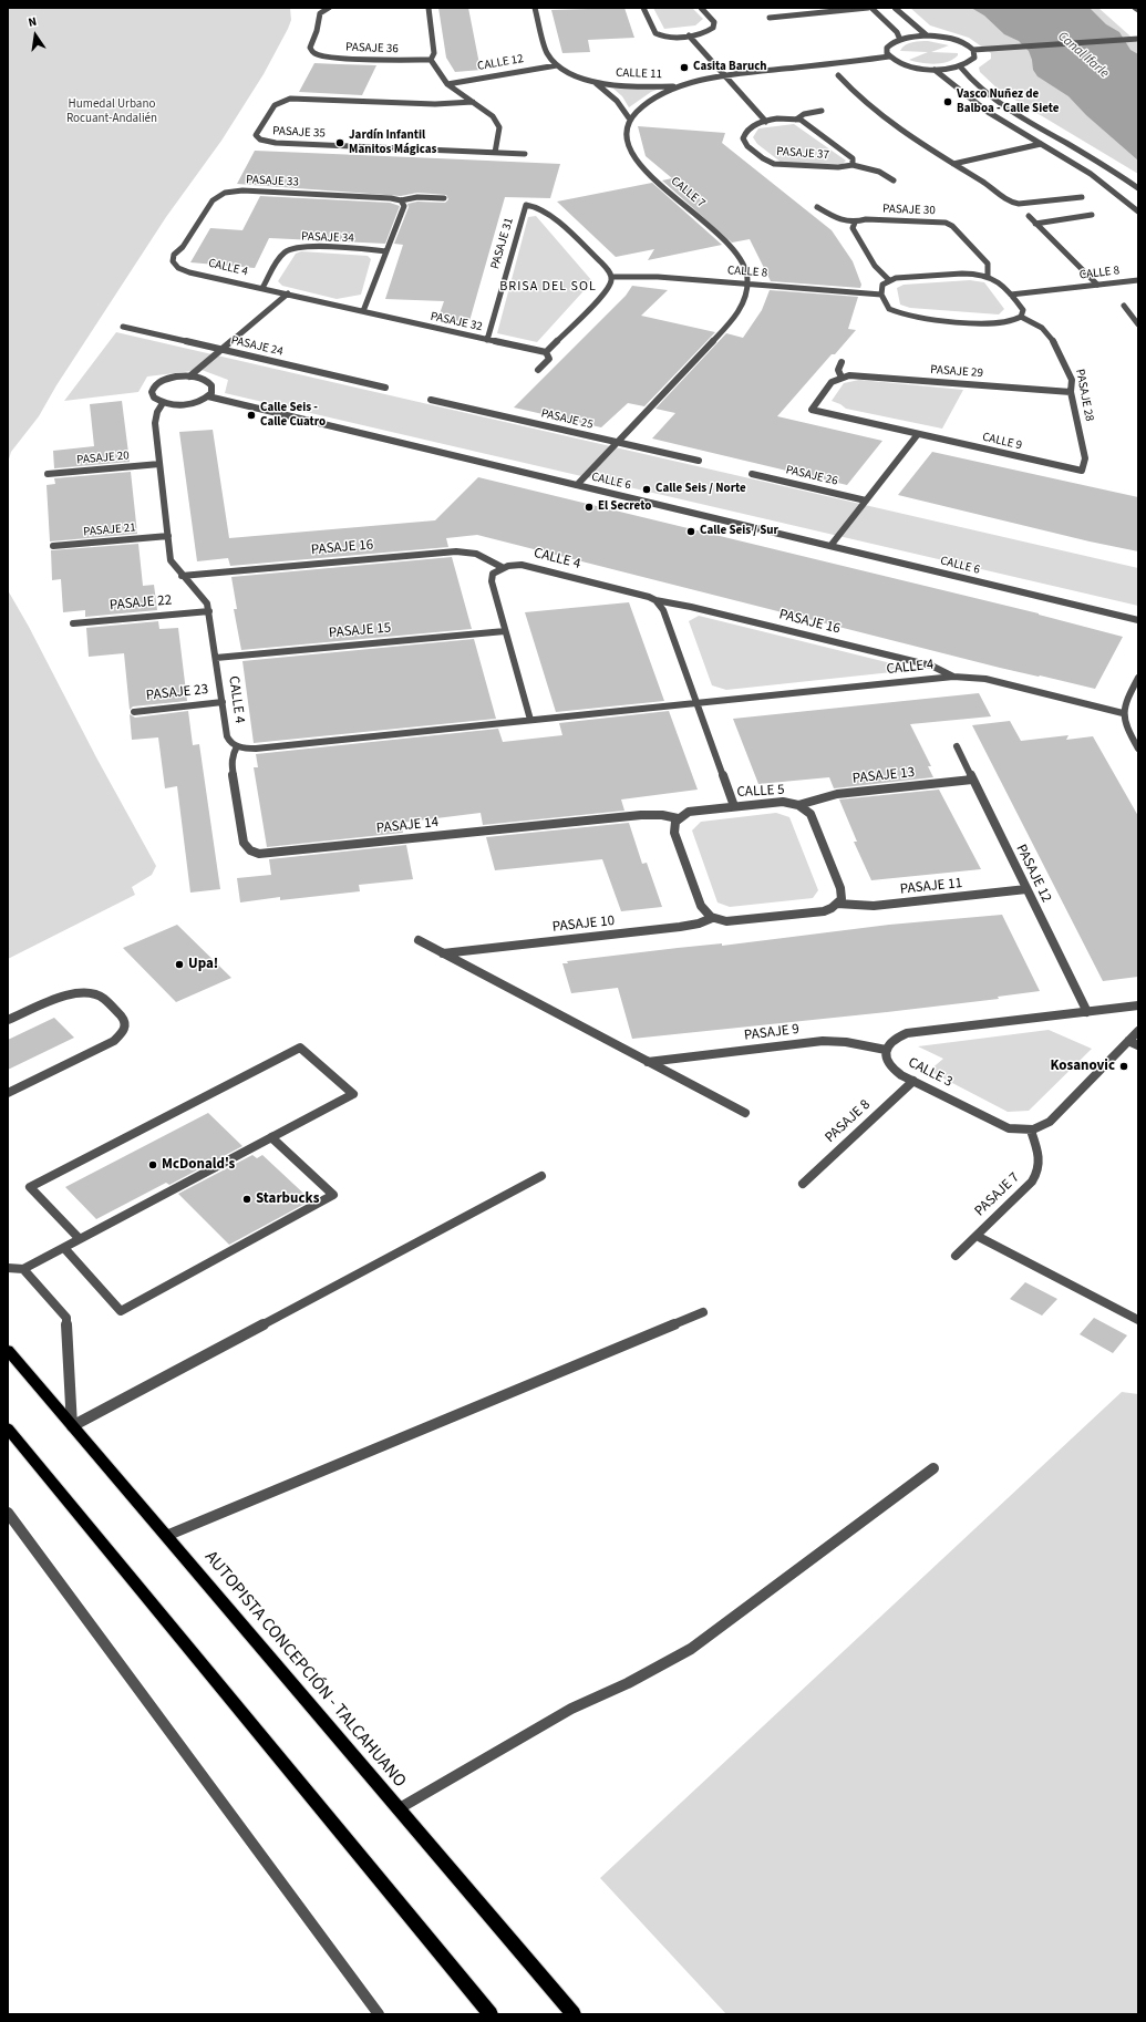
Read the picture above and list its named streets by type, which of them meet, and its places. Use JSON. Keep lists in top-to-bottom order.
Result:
{
  "streets": {
    "main road": ["AUTOPISTA CONCEPCIÓN - TALCAHUANO"],
    "street": [
      "PASAJE 36",
      "CALLE 12",
      "CALLE 11",
      "PASAJE 35",
      "PASAJE 37",
      "PASAJE 33",
      "CALLE 7",
      "PASAJE 30",
      "PASAJE 34",
      "PASAJE 31",
      "CALLE 4",
      "CALLE 8",
      "PASAJE 32",
      "PASAJE 24",
      "PASAJE 29",
      "PASAJE 28",
      "PASAJE 25",
      "CALLE 9",
      "PASAJE 20",
      "PASAJE 26",
      "CALLE 6",
      "PASAJE 21",
      "PASAJE 16",
      "PASAJE 22",
      "PASAJE 15",
      "PASAJE 23",
      "PASAJE 13",
      "CALLE 5",
      "PASAJE 14",
      "PASAJE 12",
      "PASAJE 11",
      "PASAJE 10",
      "PASAJE 9",
      "CALLE 3",
      "PASAJE 8",
      "PASAJE 7"
    ]
  },
  "crossings": [
    ["CALLE 12", "CALLE 11"],
    ["CALLE 11", "CALLE 7"],
    ["PASAJE 33", "CALLE 4"],
    ["CALLE 7", "CALLE 8"],
    ["PASAJE 34", "CALLE 4"],
    ["PASAJE 31", "CALLE 8"],
    ["PASAJE 31", "PASAJE 32"],
    ["CALLE 4", "PASAJE 32"],
    ["CALLE 4", "PASAJE 20"],
    ["CALLE 4", "PASAJE 21"],
    ["CALLE 4", "PASAJE 16"],
    ["CALLE 4", "PASAJE 22"],
    ["CALLE 4", "PASAJE 15"],
    ["CALLE 4", "PASAJE 23"],
    ["CALLE 4", "PASAJE 14"],
    ["PASAJE 29", "PASAJE 28"],
    ["PASAJE 29", "CALLE 9"],
    ["PASAJE 28", "CALLE 9"],
    ["PASAJE 13", "CALLE 5"],
    ["PASAJE 13", "PASAJE 14"],
    ["PASAJE 13", "PASAJE 12"],
    ["PASAJE 13", "PASAJE 11"],
    ["PASAJE 13", "PASAJE 10"],
    ["CALLE 5", "PASAJE 14"],
    ["CALLE 5", "PASAJE 11"],
    ["CALLE 5", "PASAJE 10"],
    ["PASAJE 14", "PASAJE 11"],
    ["PASAJE 14", "PASAJE 10"],
    ["PASAJE 12", "PASAJE 11"],
    ["PASAJE 11", "PASAJE 10"],
    ["PASAJE 9", "CALLE 3"],
    ["CALLE 3", "PASAJE 8"],
    ["CALLE 3", "PASAJE 7"]
  ],
  "districts": ["BRISA DEL SOL"],
  "water": ["Canal Ifarle"],
  "parks": ["Humedal Urbano Rocuant-Andalién"],
  "places": [
    "Casita Baruch",
    "Vasco Nuñez de Balboa - Calle Siete",
    "Jardín Infantil Manitos Mágicas",
    "Calle Seis - Calle Cuatro",
    "Calle Seis / Norte",
    "El Secreto",
    "Calle Seis / Sur",
    "Upa!",
    "Kosanovic",
    "McDonald's",
    "Starbucks"
  ],
  "north": "top"
}
